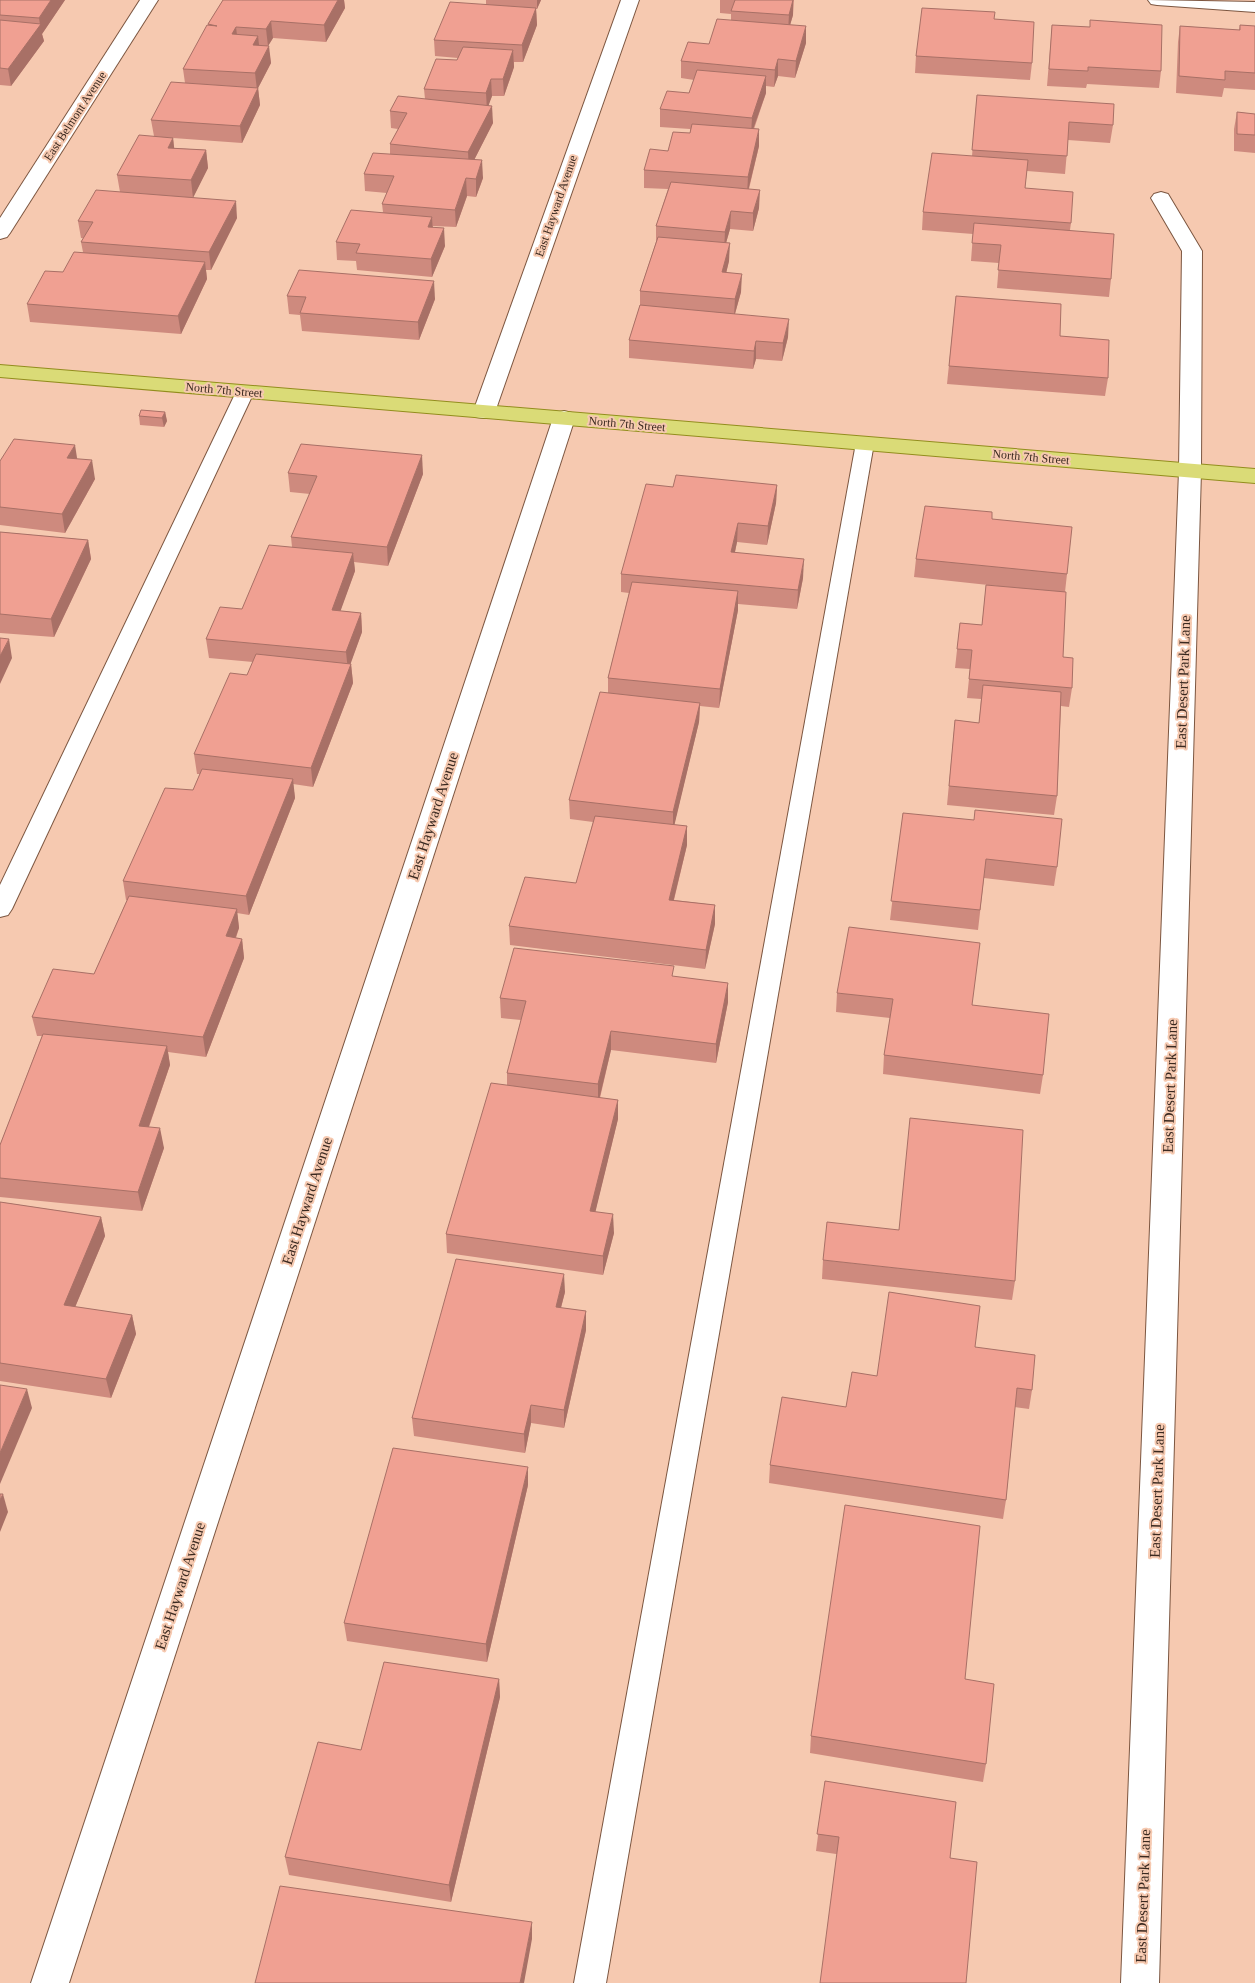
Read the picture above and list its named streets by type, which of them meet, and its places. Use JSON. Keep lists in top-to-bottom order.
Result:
{
  "streets": {
    "main road": ["North 7th Street"],
    "street": ["East Belmont Avenue", "East Hayward Avenue", "East Desert Park Lane"]
  },
  "crossings": [
    ["East Hayward Avenue", "North 7th Street"],
    ["North 7th Street", "East Desert Park Lane"]
  ]
}
